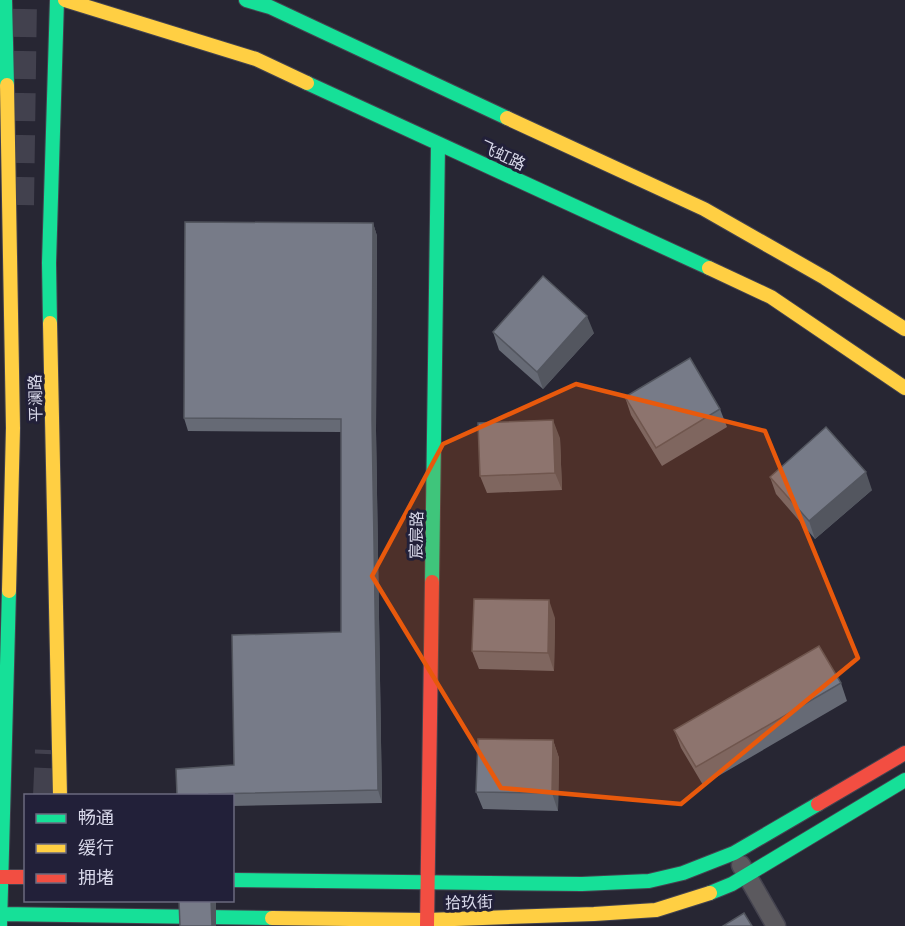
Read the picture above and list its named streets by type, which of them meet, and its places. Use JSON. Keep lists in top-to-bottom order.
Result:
{
  "streets": {
    "main road": [
      "飞虹路",
      "平澜路",
      "宸宸路",
      "拾玖街"
    ]
  },
  "crossings": [
    ["飞虹路", "宸宸路"],
    ["平澜路", "拾玖街"],
    ["宸宸路", "拾玖街"]
  ],
  "legend": ["畅通", "缓行", "拥堵"]
}
